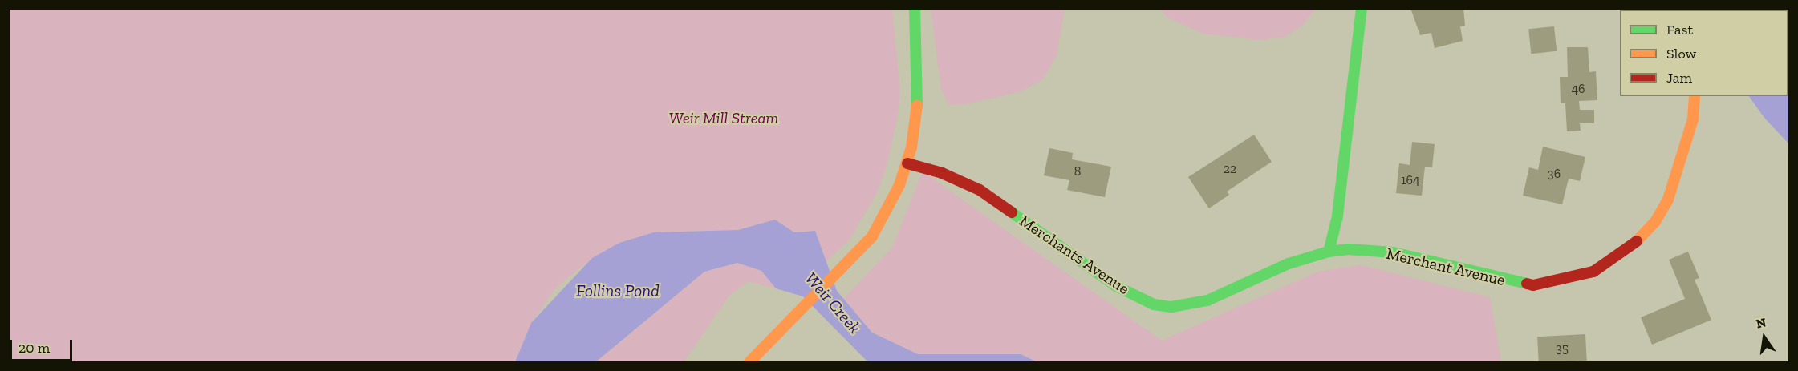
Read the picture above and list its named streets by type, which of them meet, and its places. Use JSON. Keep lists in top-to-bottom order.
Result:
{
  "streets": {
    "street": ["Merchants Avenue", "Merchant Avenue"]
  },
  "crossings": [
    ["Merchants Avenue", "Merchant Avenue"]
  ],
  "water": ["Follins Pond", "Weir Creek"],
  "parks": ["Weir Mill Stream"],
  "house_numbers": [
    "46",
    "22",
    "8",
    "36",
    "164",
    "35"
  ],
  "legend": ["Fast", "Slow", "Jam"],
  "scale_bar": "20 m",
  "north": "top"
}
